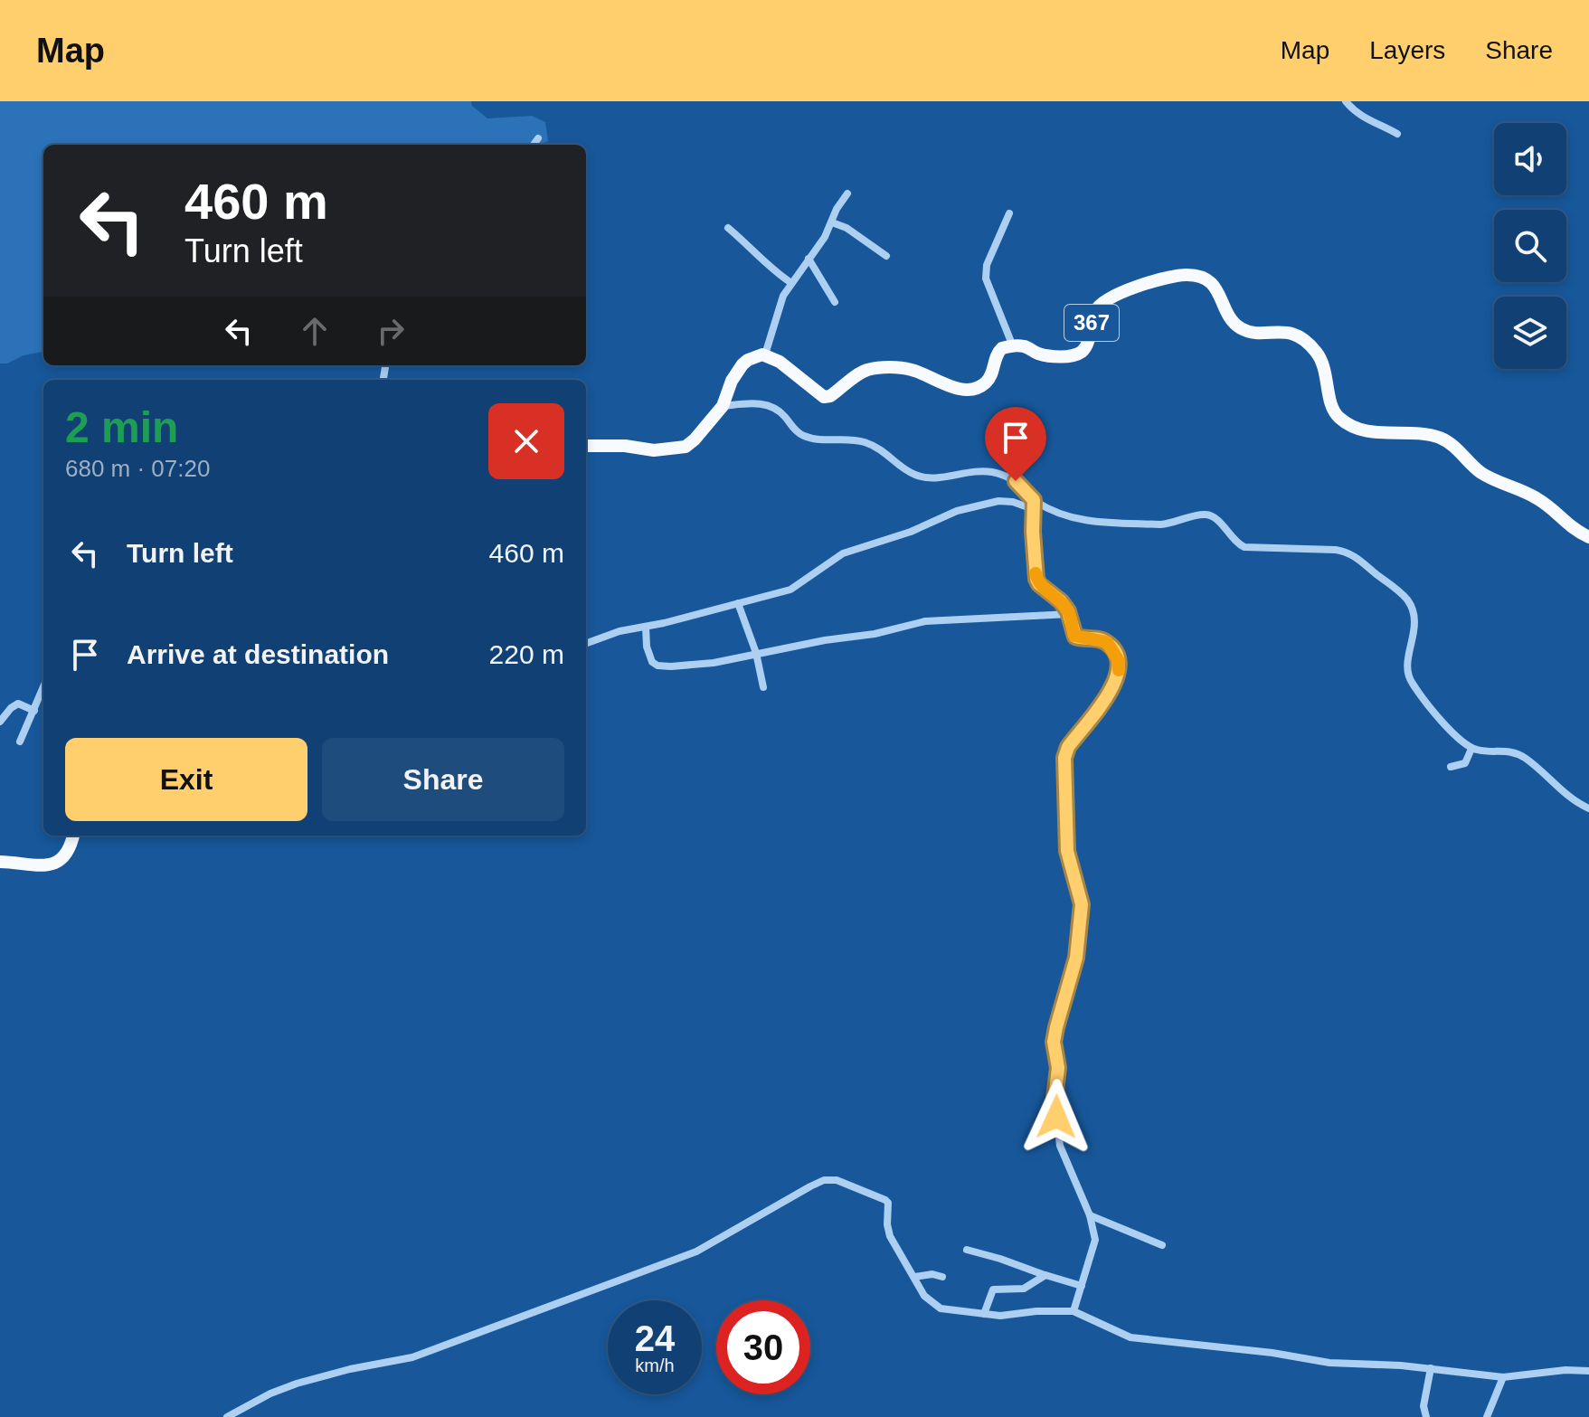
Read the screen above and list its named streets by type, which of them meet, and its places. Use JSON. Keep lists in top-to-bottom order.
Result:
{
  "streets": {
    "main road": ["367"]
  },
  "page": {
    "header": "Map",
    "nav": ["Map", "Layers", "Share"],
    "turn": ["460 m", "Turn left"],
    "heading": ["2 min", "680 m · 07:20"],
    "list": [
      {
        "name": "Turn left",
        "value": "460 m"
      },
      {
        "name": "Arrive at destination",
        "value": "220 m"
      }
    ],
    "buttons": ["Exit", "Share"],
    "speed": "24 km/h",
    "limit": "30"
  }
}
